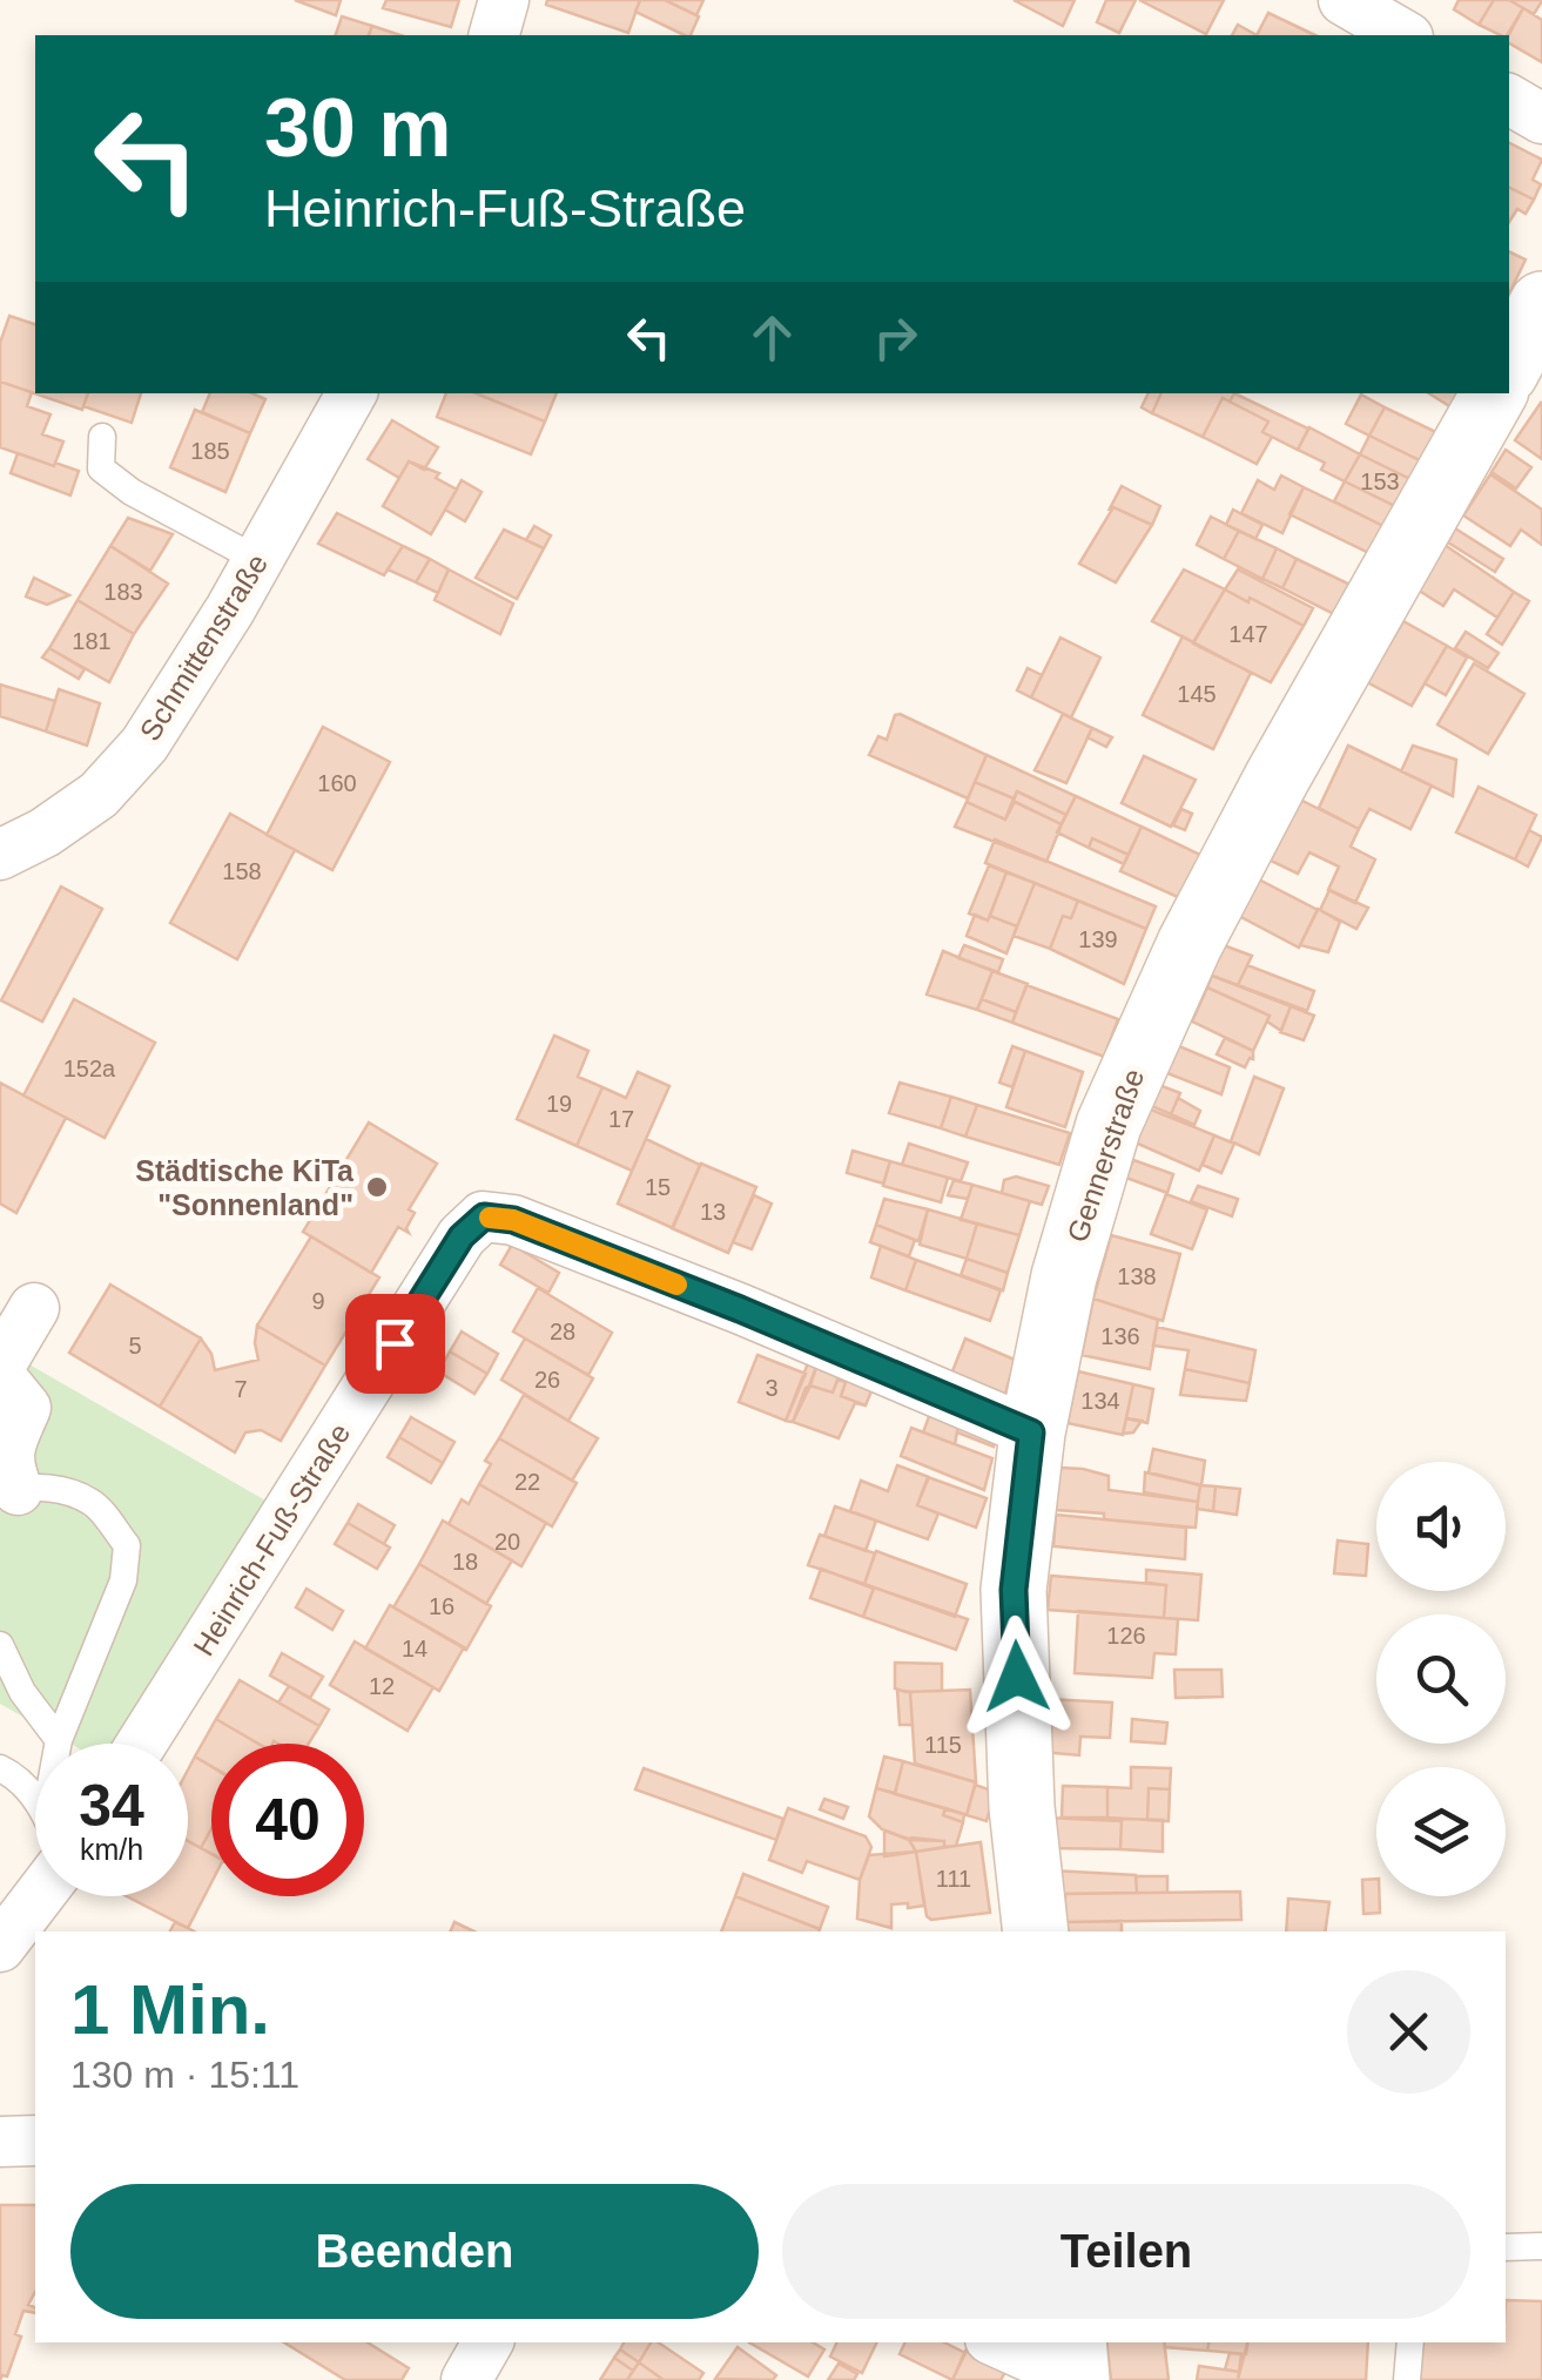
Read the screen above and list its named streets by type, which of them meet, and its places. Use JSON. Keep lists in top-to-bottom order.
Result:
{
  "streets": {
    "street": ["Schmittenstraße", "Gennerstraße", "Heinrich-Fuß-Straße"]
  },
  "crossings": [
    ["Gennerstraße", "Heinrich-Fuß-Straße"]
  ],
  "places": ["Städtische KiTa \"Sonnenland\""],
  "house_numbers": [
    "185",
    "153",
    "183",
    "147",
    "181",
    "145",
    "160",
    "158",
    "139",
    "152a",
    "19",
    "17",
    "15",
    "13",
    "138",
    "9",
    "28",
    "136",
    "5",
    "26",
    "3",
    "7",
    "134",
    "22",
    "20",
    "18",
    "16",
    "126",
    "14",
    "12",
    "115",
    "111"
  ],
  "page": {
    "turn": ["30 m", "Heinrich-Fuß-Straße"],
    "speed": "34 km/h",
    "limit": "40",
    "heading": ["1 Min.", "130 m · 15:11"],
    "buttons": ["Beenden", "Teilen"]
  }
}
